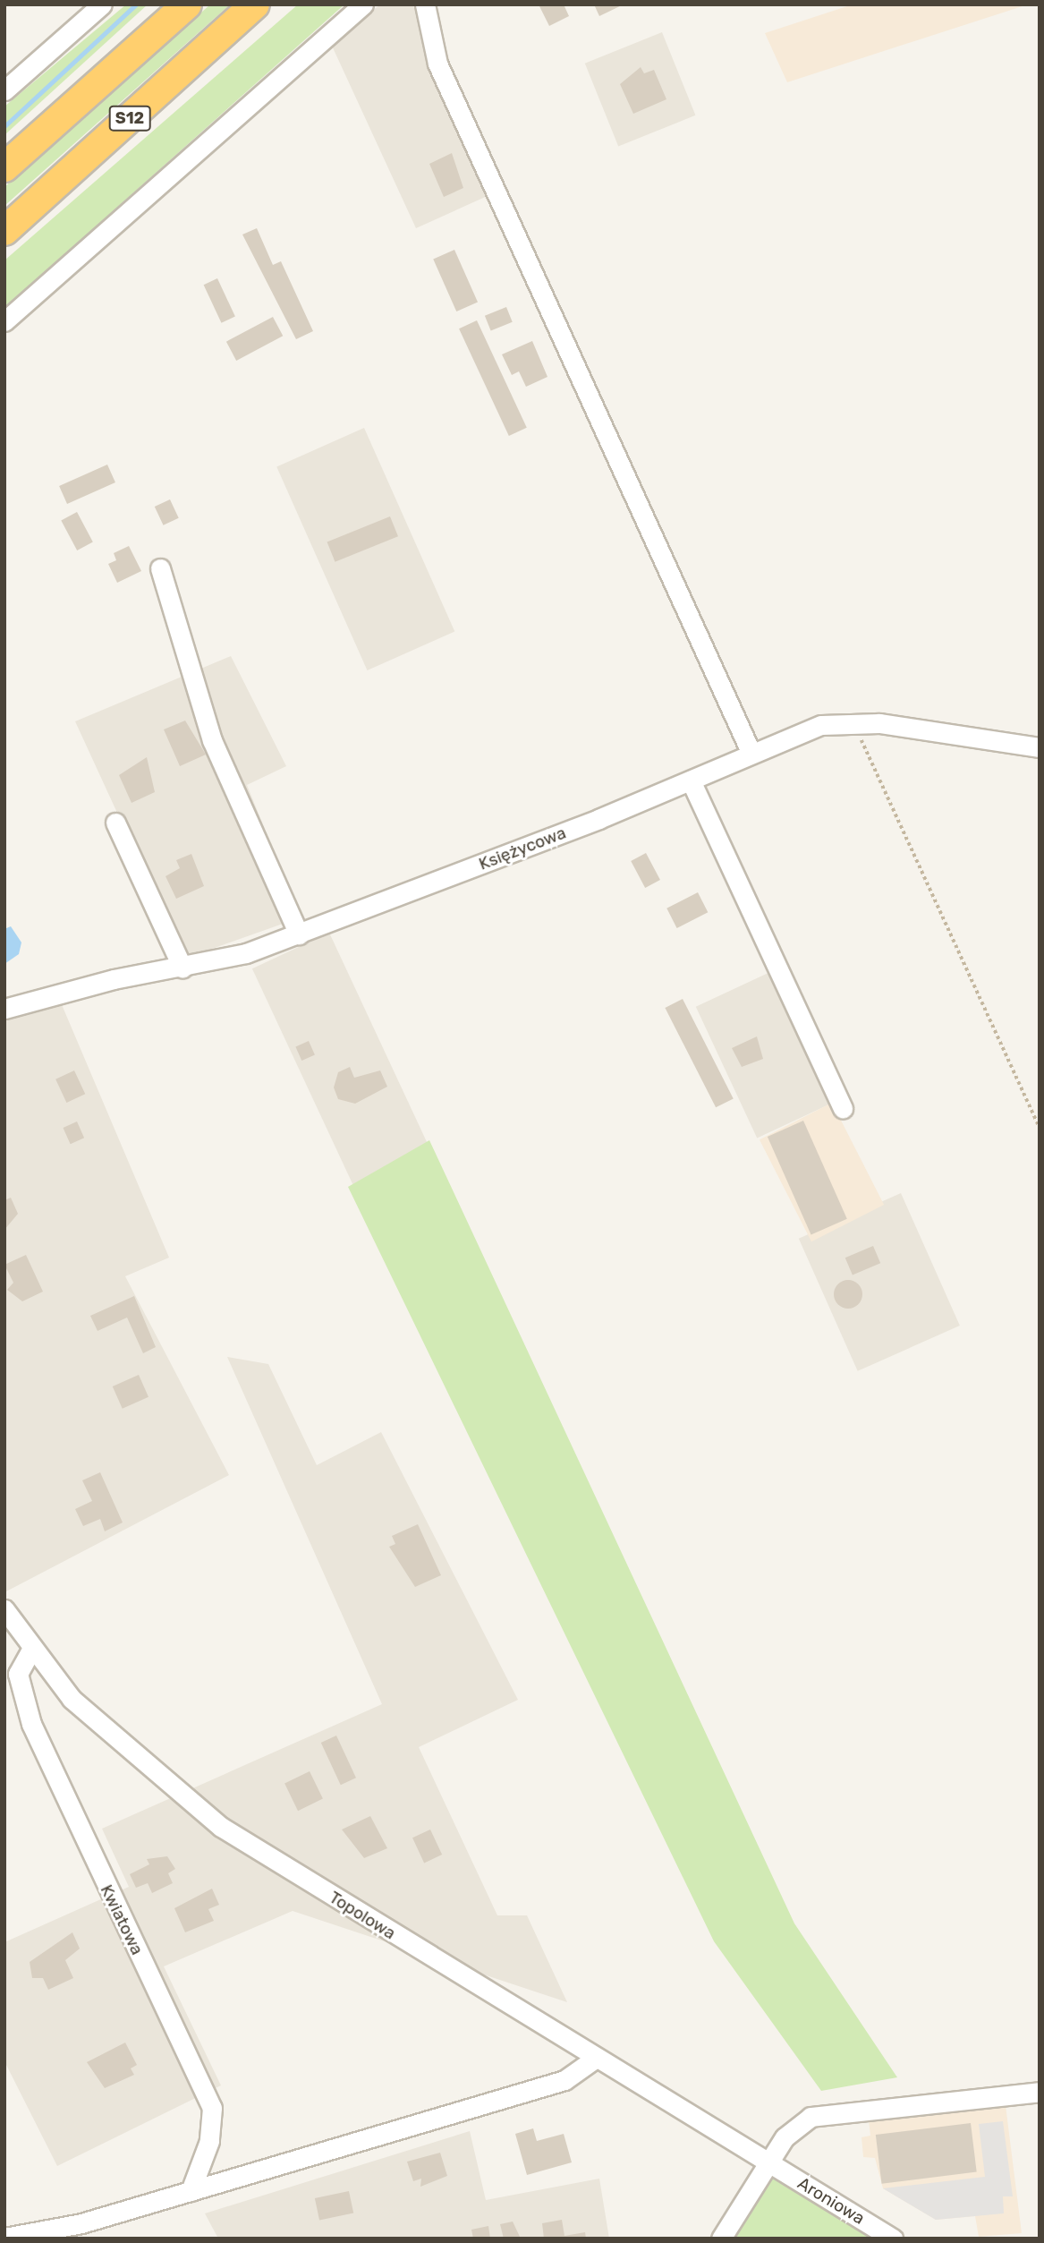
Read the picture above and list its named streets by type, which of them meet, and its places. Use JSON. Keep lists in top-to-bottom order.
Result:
{
  "streets": {
    "highway": ["S12"],
    "street": [
      "Księżycowa",
      "Topolowa",
      "Kwiatowa",
      "Aroniowa"
    ]
  },
  "crossings": [
    ["Topolowa", "Kwiatowa"],
    ["Topolowa", "Aroniowa"]
  ]
}
